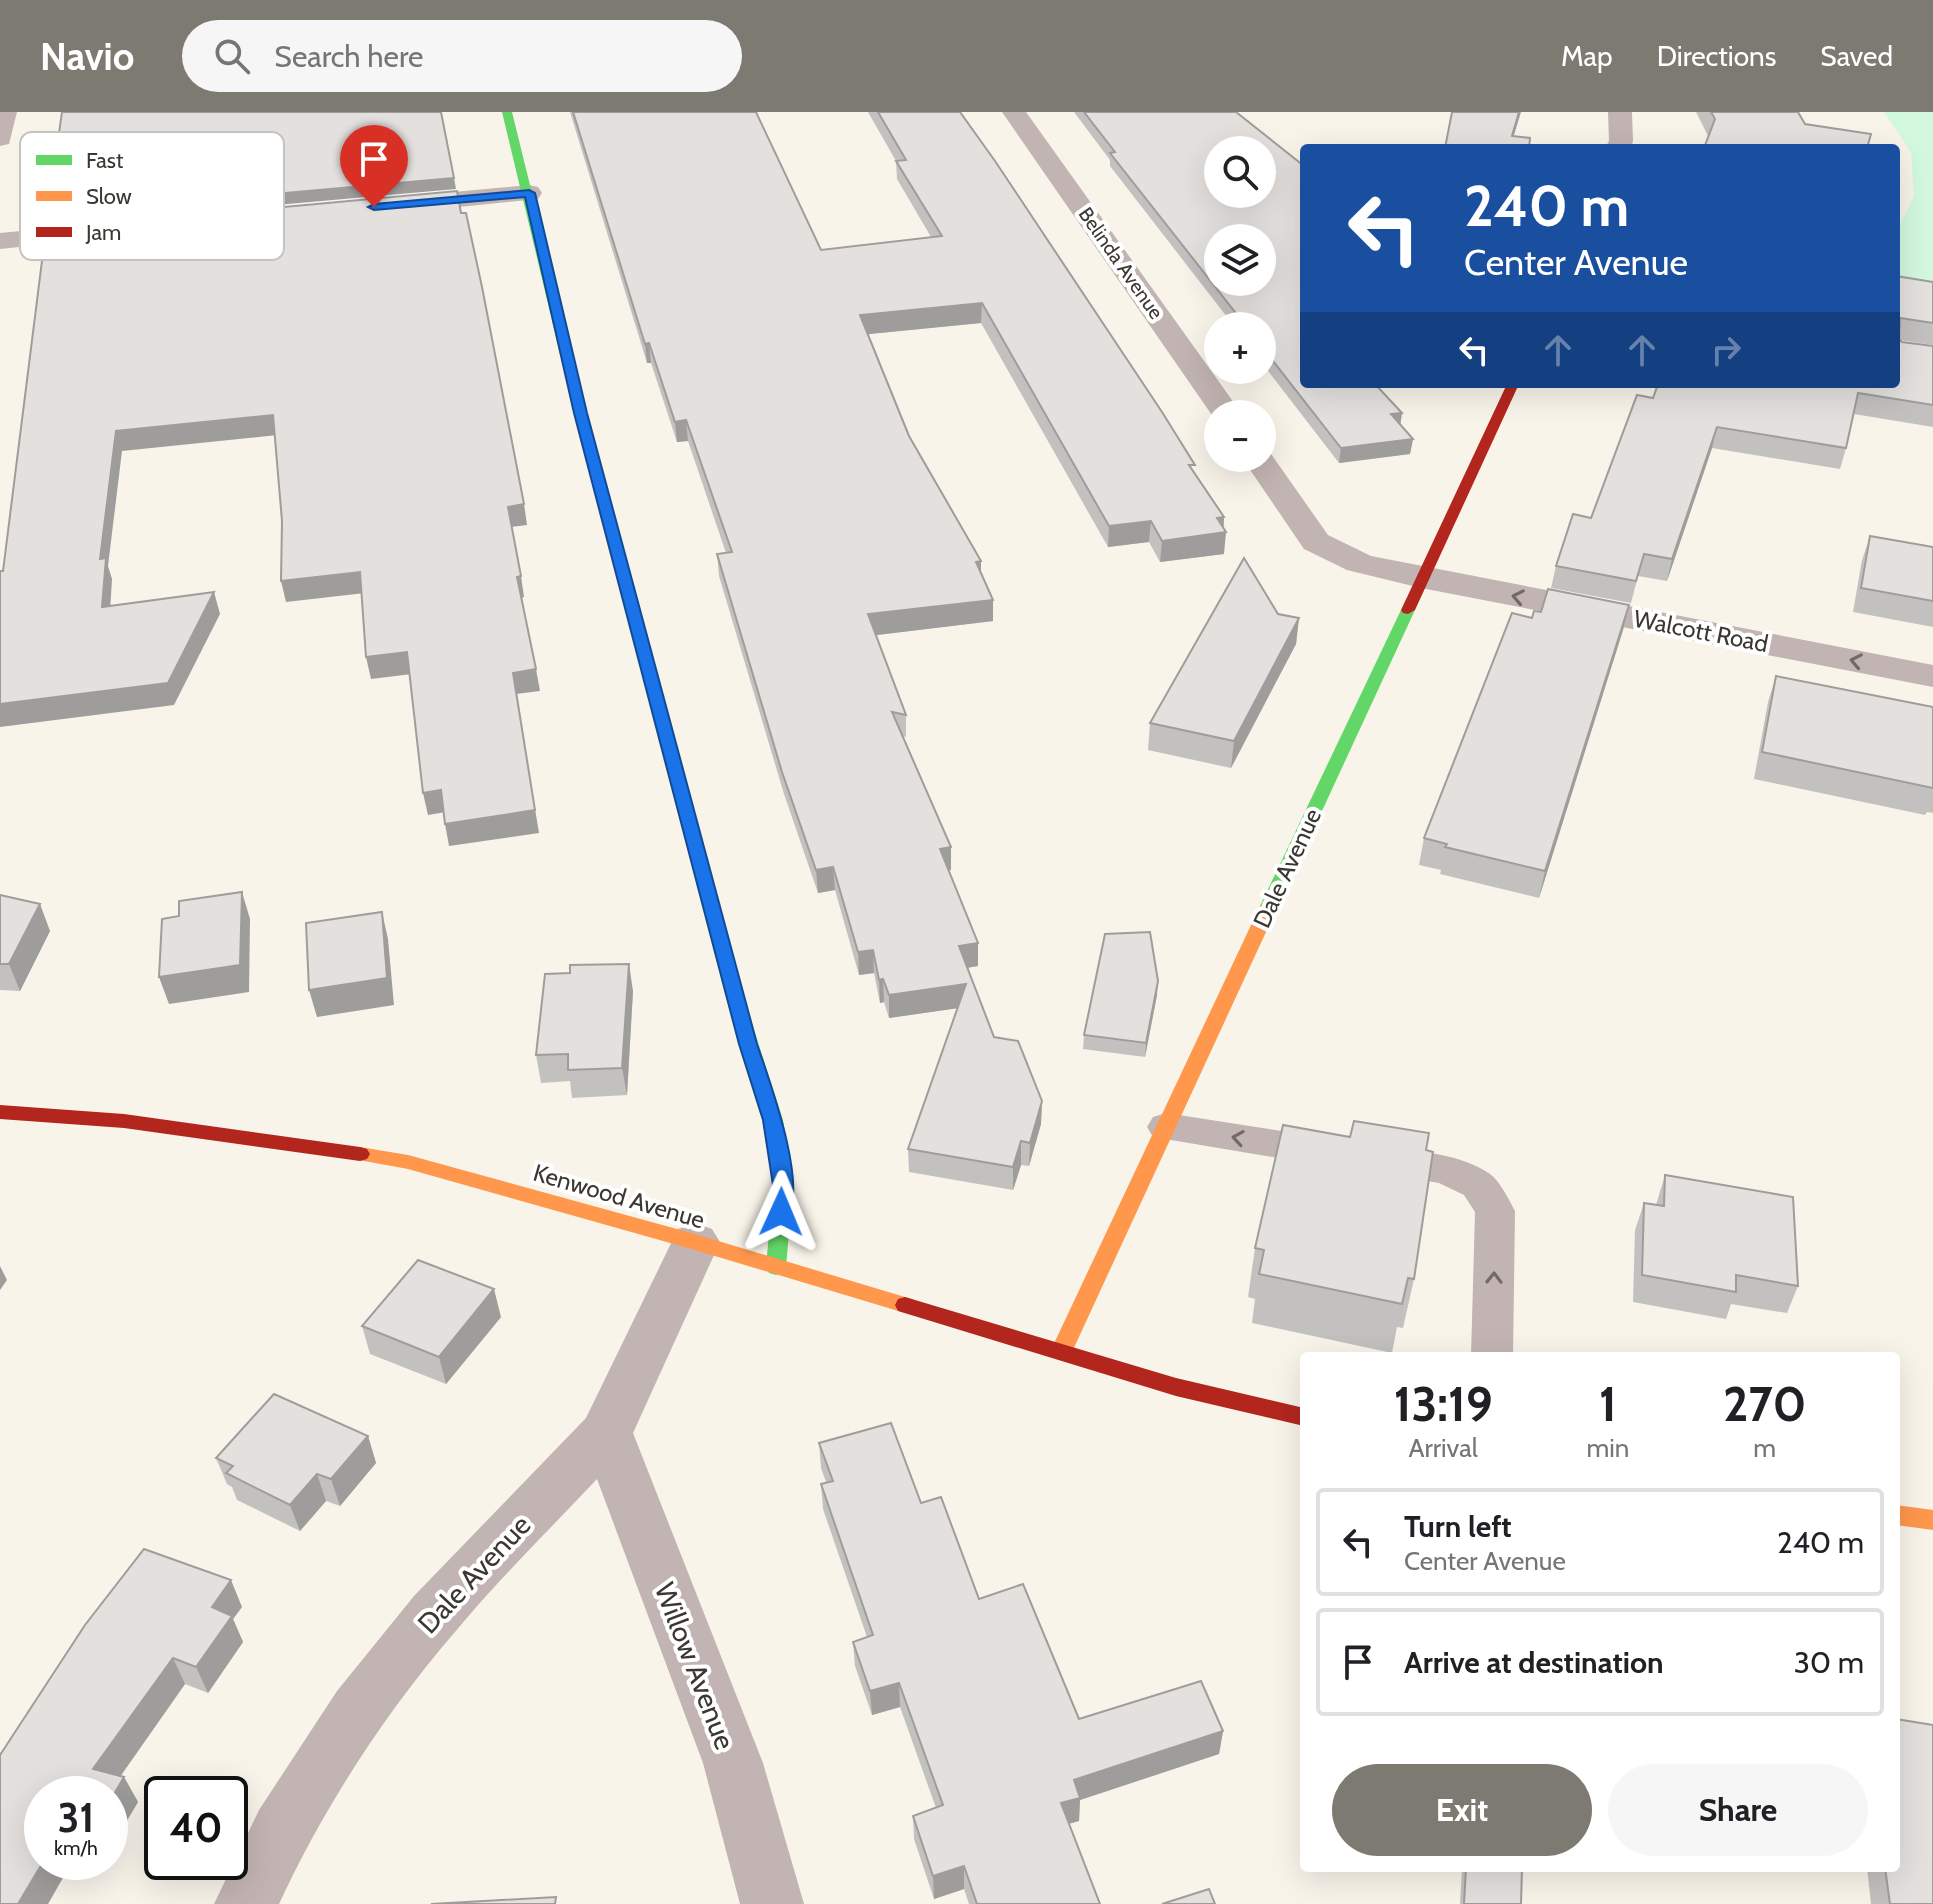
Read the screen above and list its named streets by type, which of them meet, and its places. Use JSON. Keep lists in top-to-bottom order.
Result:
{
  "streets": {
    "street": [
      "Belinda Avenue",
      "Walcott Road",
      "Dale Avenue",
      "Kenwood Avenue",
      "Willow Avenue"
    ]
  },
  "crossings": [
    ["Walcott Road", "Dale Avenue"],
    ["Dale Avenue", "Kenwood Avenue"],
    ["Dale Avenue", "Willow Avenue"]
  ],
  "one_way": ["Walcott Road"],
  "legend": ["Fast", "Slow", "Jam"],
  "page": {
    "header": "Navio",
    "search": "Search here",
    "nav": ["Map", "Directions", "Saved"],
    "map_buttons": ["+", "−"],
    "turn": ["240 m", "Center Avenue"],
    "eta": [
      "13:19",
      "Arrival",
      "1",
      "min",
      "270",
      "m"
    ],
    "list": [
      {
        "name": "Turn left",
        "note": "Center Avenue",
        "value": "240 m"
      },
      {
        "name": "Arrive at destination",
        "value": "30 m"
      }
    ],
    "buttons": ["Exit", "Share"],
    "speed": "31 km/h",
    "limit": "40"
  }
}
